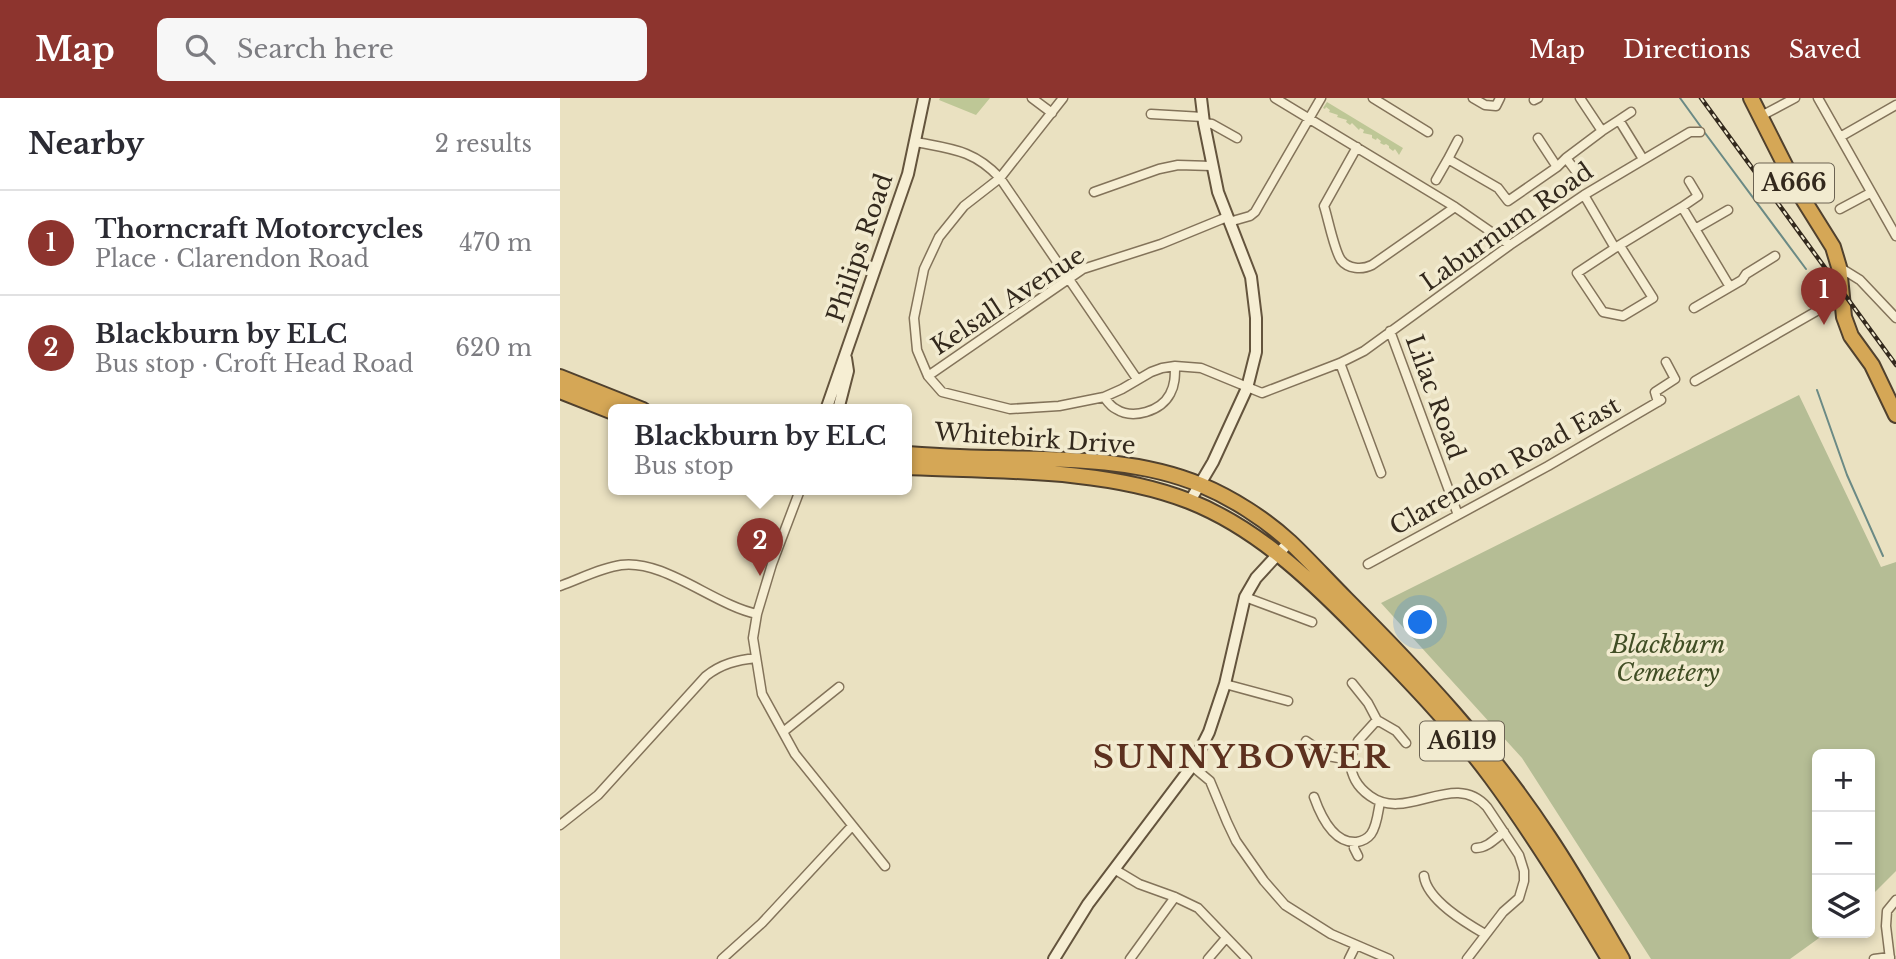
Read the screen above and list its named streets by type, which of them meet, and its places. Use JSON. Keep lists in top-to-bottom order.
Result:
{
  "streets": {
    "highway": ["A666", "Whitebirk Drive", "A6119"],
    "street": [
      "Laburnum Road",
      "Philips Road",
      "Kelsall Avenue",
      "Lilac Road",
      "Clarendon Road East"
    ]
  },
  "crossings": [
    ["Laburnum Road", "Lilac Road"],
    ["Lilac Road", "Clarendon Road East"],
    ["Whitebirk Drive", "A6119"]
  ],
  "districts": ["SUNNYBOWER"],
  "parks": ["Blackburn Cemetery"],
  "page": {
    "header": "Map",
    "search": "Search here",
    "nav": ["Map", "Directions", "Saved"],
    "heading": ["Nearby", "2 results"],
    "list": [
      {
        "mark": "1",
        "name": "Thorncraft Motorcycles",
        "note": "Place · Clarendon Road",
        "value": "470 m"
      },
      {
        "mark": "2",
        "name": "Blackburn by ELC",
        "note": "Bus stop · Croft Head Road",
        "value": "620 m"
      }
    ],
    "pins": ["1", "2"],
    "popup": ["Blackburn by ELC", "Bus stop"],
    "map_buttons": ["+", "−"]
  }
}
